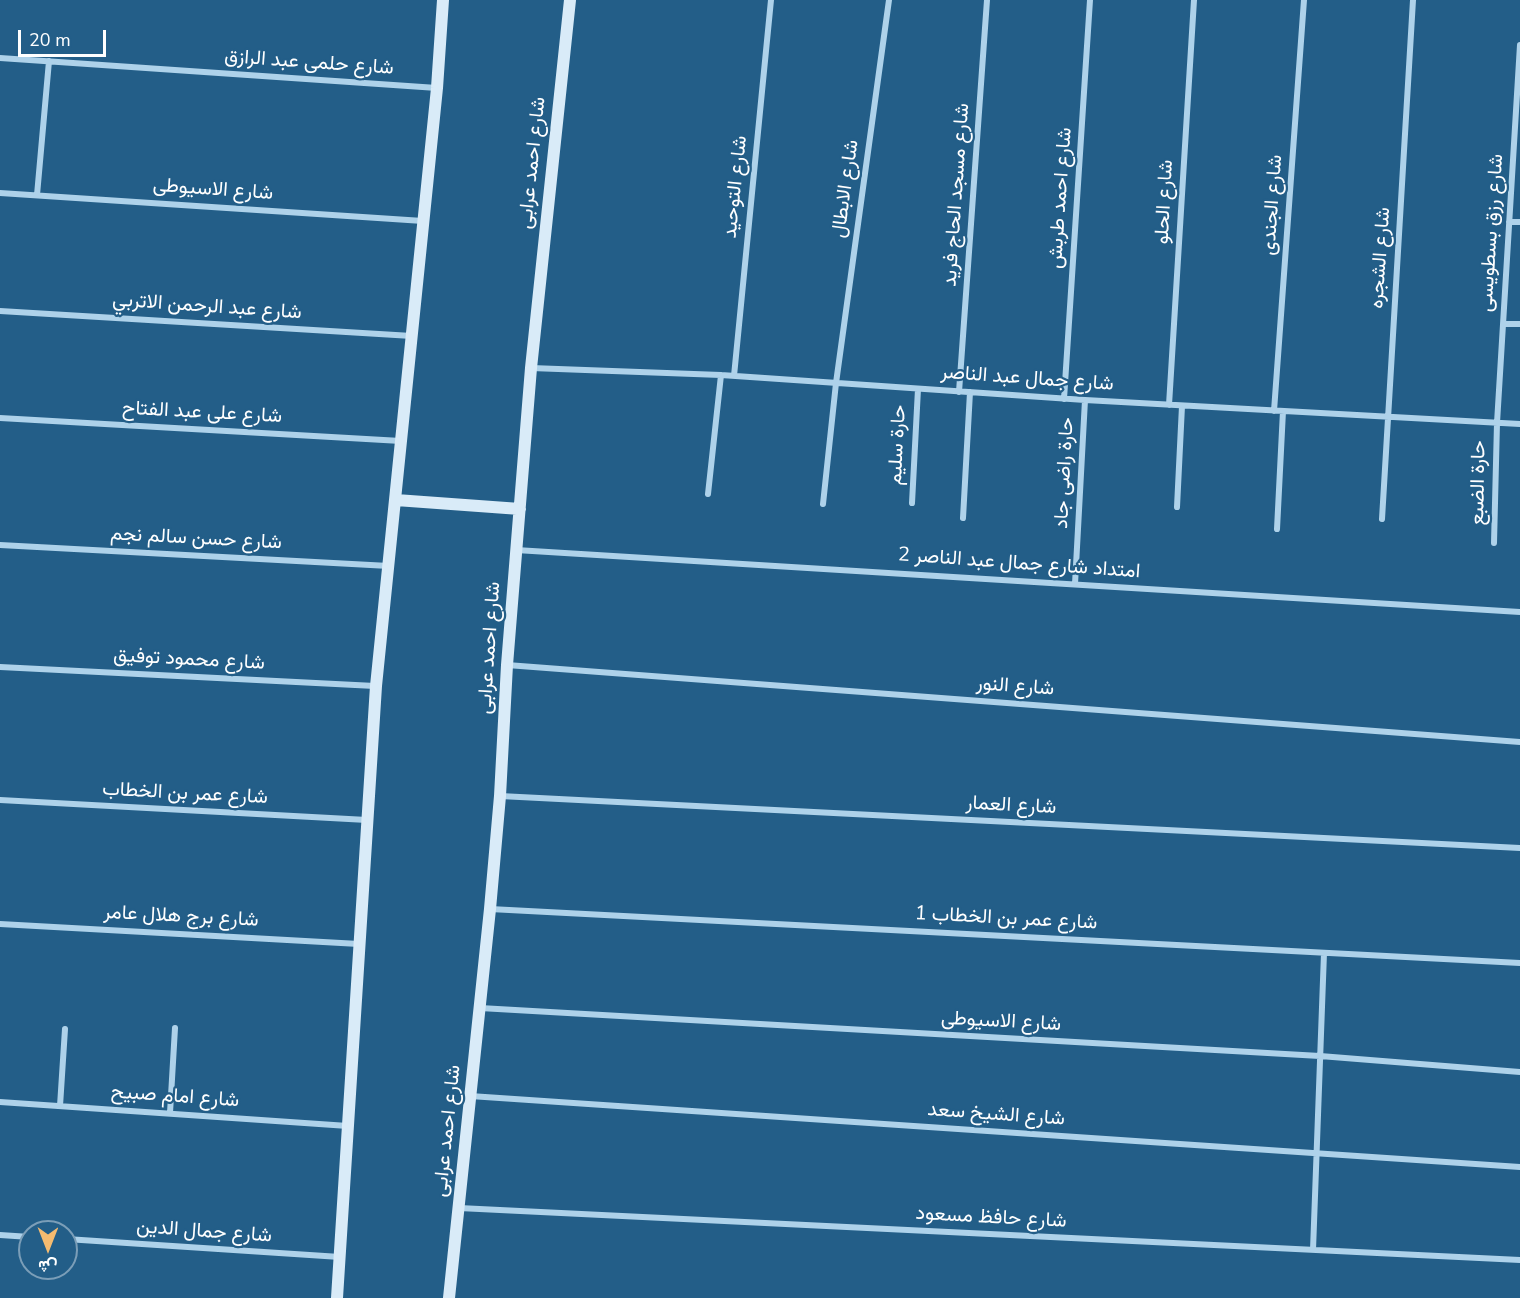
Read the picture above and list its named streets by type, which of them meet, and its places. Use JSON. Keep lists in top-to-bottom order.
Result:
{
  "streets": {
    "street": [
      "شارع حلمى عبد الرازق",
      "شارع احمد عرابى",
      "شارع التوحيد",
      "شارع الابطال",
      "شارع الاسيوطى",
      "شارع مسجد الحاج فريد",
      "شارع احمد طربش",
      "شارع الحلو",
      "شارع الجندى",
      "شارع رزق بسطويسى",
      "شارع الشجره",
      "شارع عبد الرحمن الاتربي",
      "شارع جمال عبد الناصر",
      "شارع على عبد الفتاح",
      "حارة سليم",
      "حارة راضى جاد",
      "حارة الضبع",
      "شارع حسن سالم نجم",
      "امتداد شارع جمال عبد الناصر 2",
      "شارع محمود توفيق",
      "شارع النور",
      "شارع عمر بن الخطاب",
      "شارع العمار",
      "شارع برج هلال عامر",
      "شارع عمر بن الخطاب 1",
      "شارع امام صبيح",
      "شارع الشيخ سعد",
      "شارع حافظ مسعود",
      "شارع جمال الدين"
    ]
  },
  "crossings": [
    ["شارع احمد عرابى", "شارع الاسيوطى"],
    ["شارع احمد عرابى", "شارع جمال عبد الناصر"],
    ["شارع احمد عرابى", "امتداد شارع جمال عبد الناصر 2"],
    ["شارع احمد عرابى", "شارع النور"],
    ["شارع احمد عرابى", "شارع العمار"],
    ["شارع احمد عرابى", "شارع عمر بن الخطاب 1"],
    ["شارع احمد عرابى", "شارع الشيخ سعد"],
    ["شارع احمد عرابى", "شارع حافظ مسعود"],
    ["شارع التوحيد", "شارع جمال عبد الناصر"],
    ["شارع الابطال", "شارع جمال عبد الناصر"],
    ["شارع مسجد الحاج فريد", "شارع جمال عبد الناصر"],
    ["شارع احمد طربش", "شارع جمال عبد الناصر"],
    ["شارع الحلو", "شارع جمال عبد الناصر"],
    ["شارع الجندى", "شارع جمال عبد الناصر"],
    ["شارع رزق بسطويسى", "شارع جمال عبد الناصر"],
    ["شارع رزق بسطويسى", "حارة الضبع"],
    ["شارع الشجره", "شارع جمال عبد الناصر"],
    ["شارع جمال عبد الناصر", "حارة سليم"],
    ["شارع جمال عبد الناصر", "حارة راضى جاد"],
    ["شارع جمال عبد الناصر", "حارة الضبع"],
    ["حارة راضى جاد", "امتداد شارع جمال عبد الناصر 2"]
  ],
  "scale_bar": "20 m",
  "north": "bottom"
}
